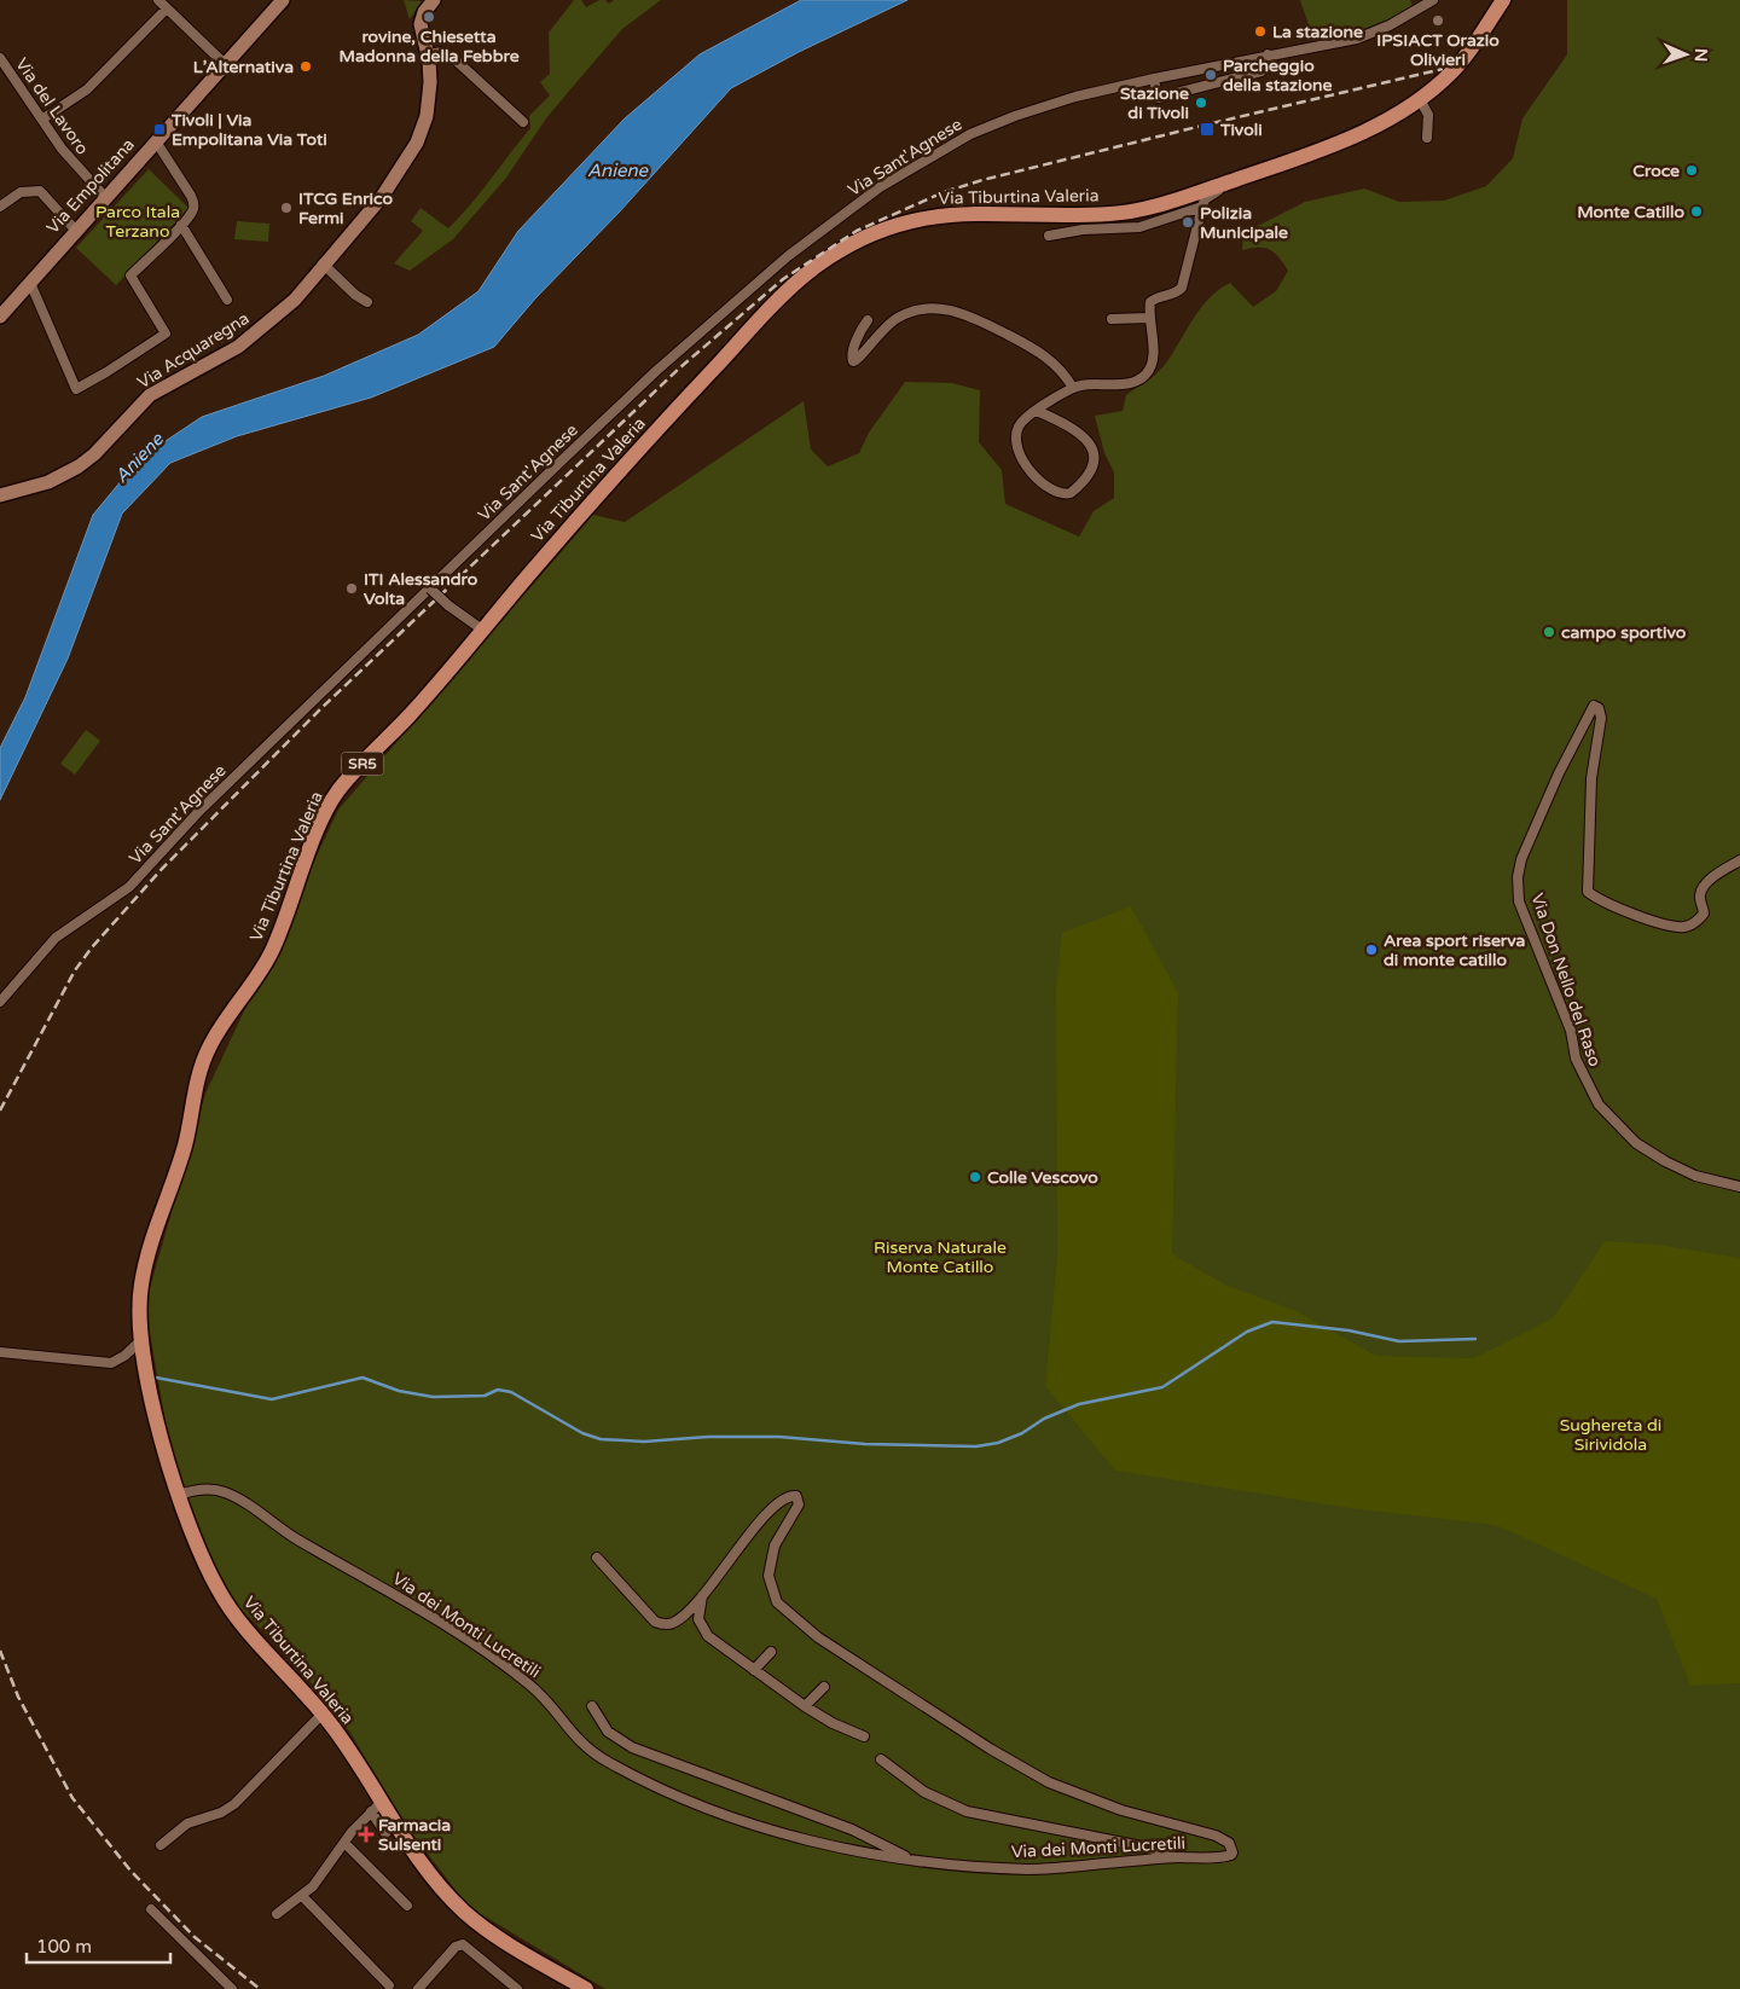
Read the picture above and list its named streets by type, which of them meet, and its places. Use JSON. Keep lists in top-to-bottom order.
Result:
{
  "streets": {
    "main road": [
      "Via Empolitana",
      "Via Tiburtina Valeria",
      "Via Acquaregna",
      "SR5"
    ],
    "street": [
      "Via del Lavoro",
      "Via Sant'Agnese",
      "Via Don Nello del Raso",
      "Via dei Monti Lucretili"
    ]
  },
  "crossings": [
    ["Via del Lavoro", "Via Empolitana"],
    ["Via Tiburtina Valeria", "Via dei Monti Lucretili"]
  ],
  "water": ["Aniene"],
  "parks": ["Parco Itala Terzano", "Riserva Naturale Monte Catillo", "Sughereta di Sirividola"],
  "places": {
    "other": [
      "rovine, Chiesetta Madonna della Febbre",
      "IPSIACT Orazio Olivieri",
      "La stazione",
      "L’Alternativa",
      "Parcheggio della stazione",
      "Stazione di Tivoli",
      "Croce",
      "ITCG Enrico Fermi",
      "Monte Catillo",
      "Polizia Municipale",
      "ITI Alessandro Volta",
      "campo sportivo",
      "Area sport riserva di monte catillo",
      "Colle Vescovo"
    ],
    "transit": ["Tivoli | Via Empolitana Via Toti", "Tivoli"],
    "health": ["Farmacia Sulsenti"]
  },
  "scale_bar": "100 m",
  "north": "right"
}
